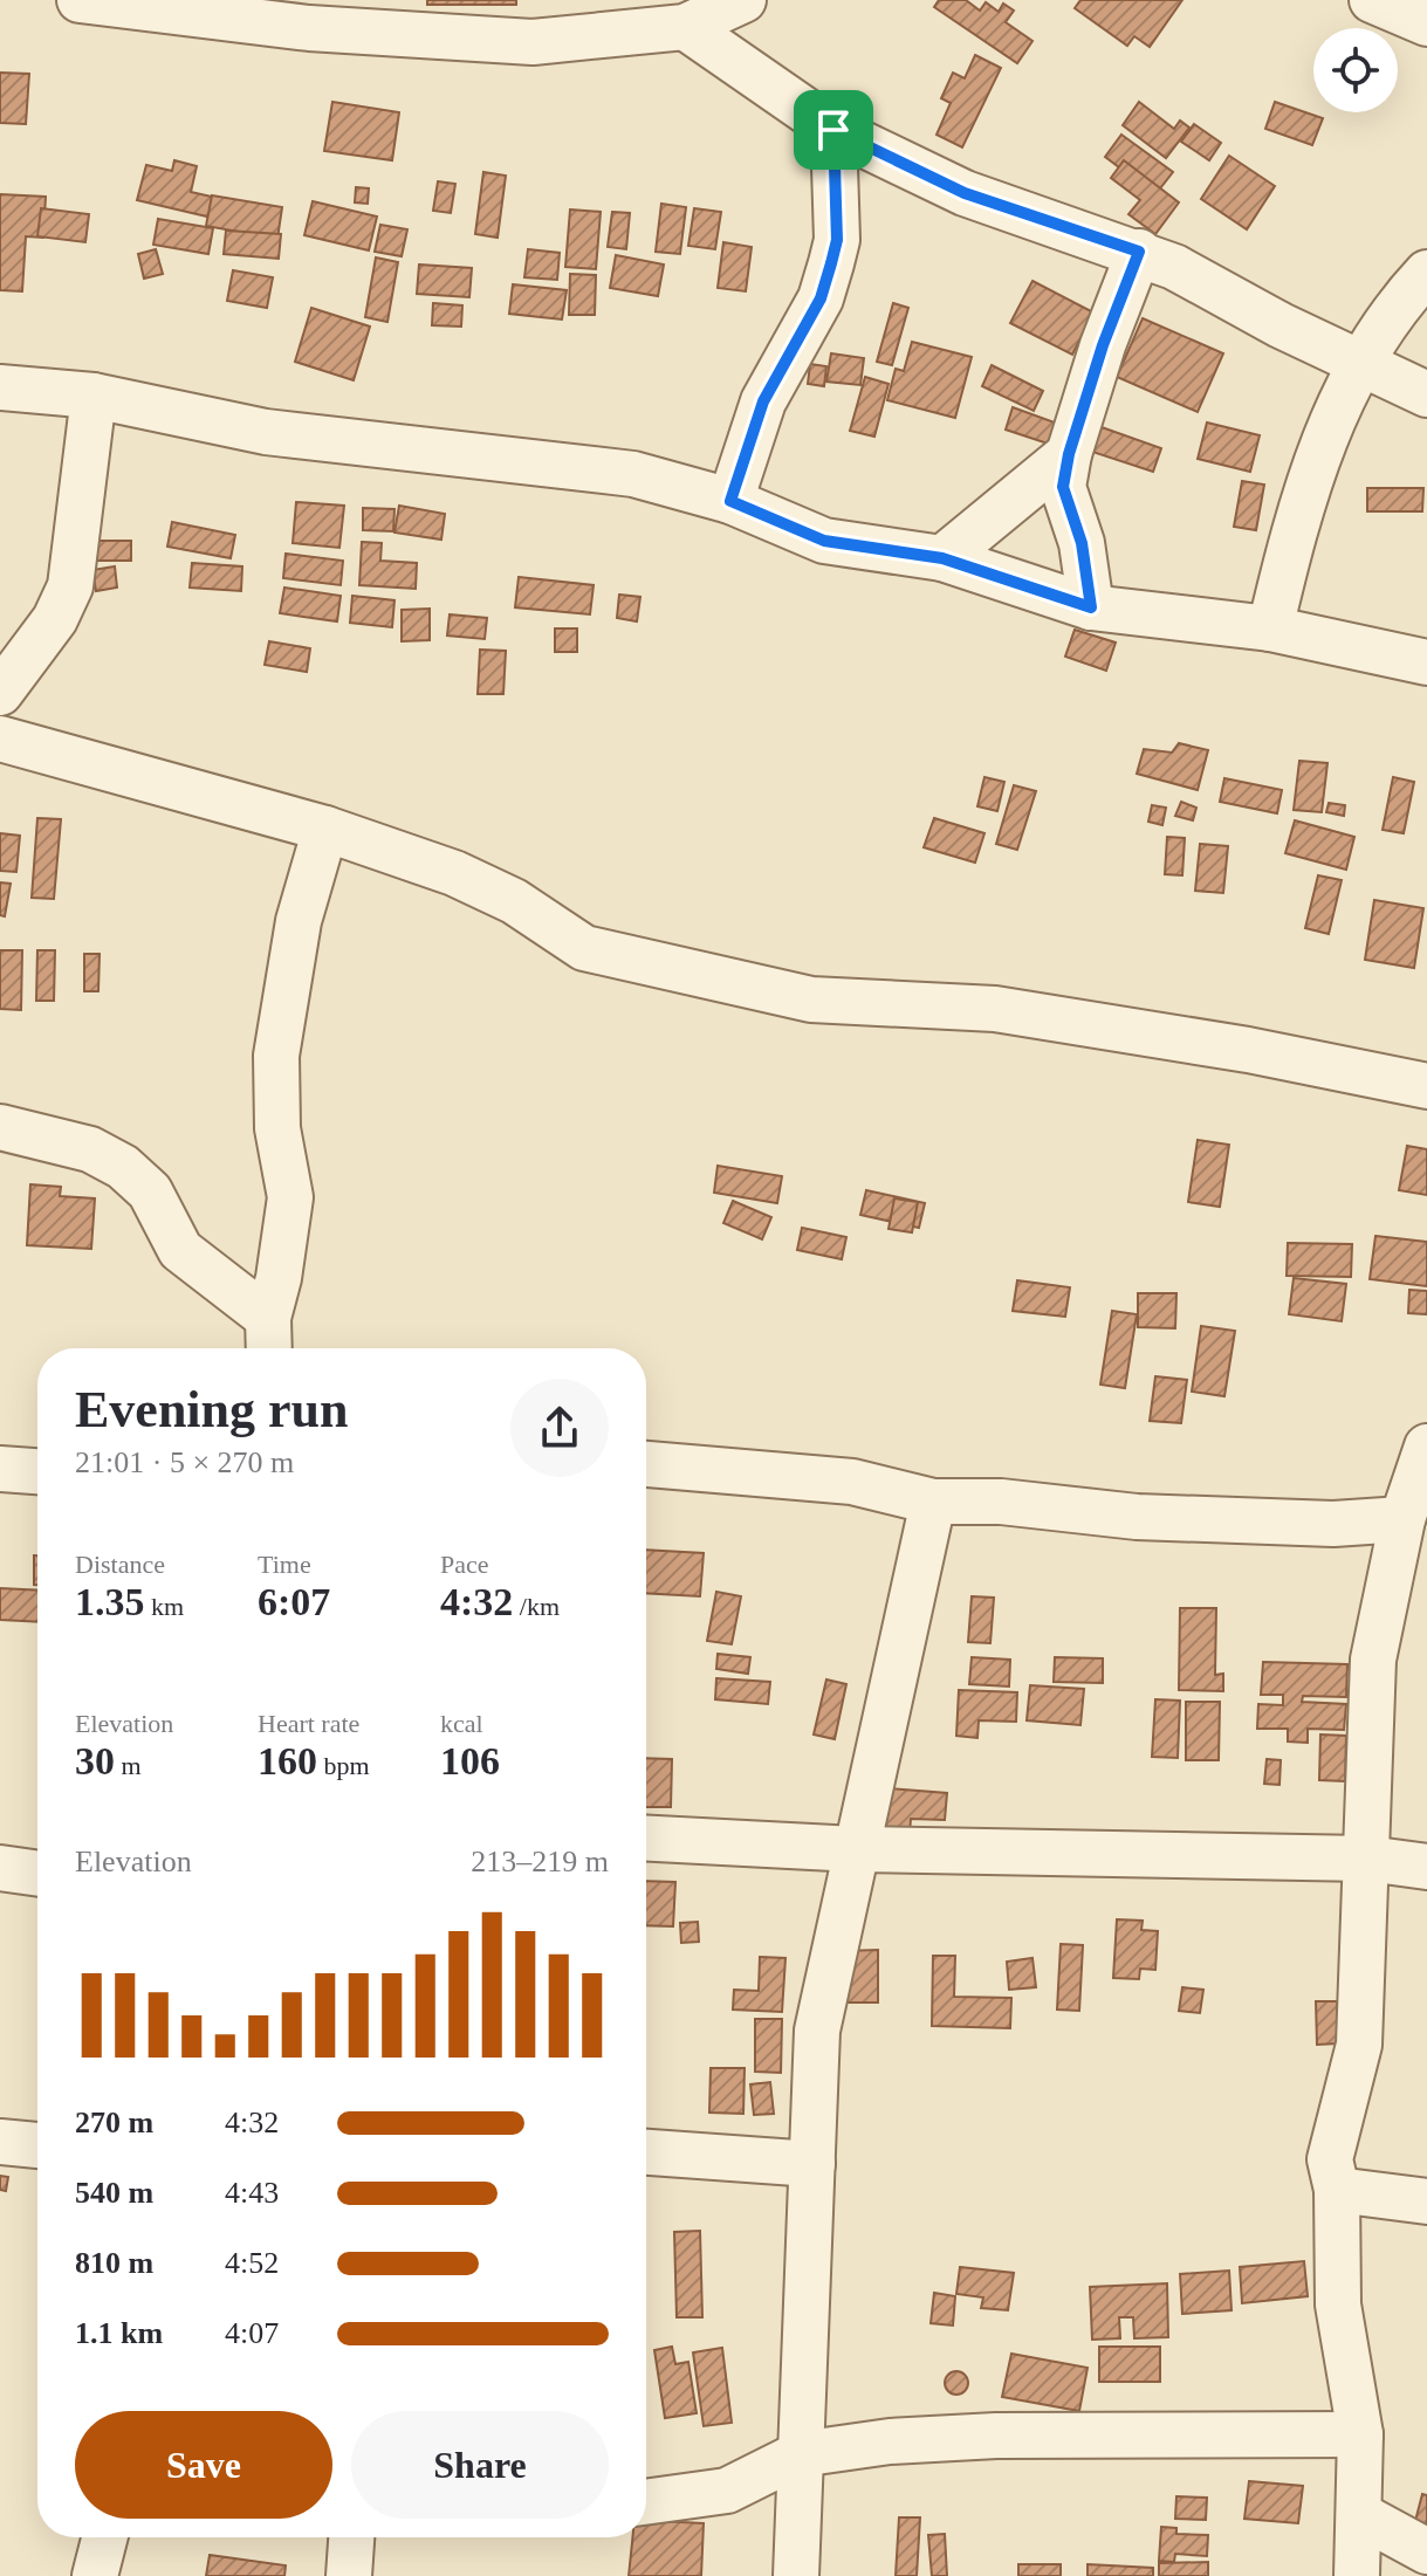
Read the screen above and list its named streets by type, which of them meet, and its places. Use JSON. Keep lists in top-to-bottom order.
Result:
{
  "page": {
    "heading": ["Evening run", "21:01 · 5 × 270 m"],
    "stats": [
      ["Distance", "1.35 km"],
      ["Time", "6:07"],
      ["Pace", "4:32 /km"],
      ["Elevation", "30 m"],
      ["Heart rate", "160 bpm"],
      ["kcal", "106"]
    ],
    "chart": ["Elevation", "213–219 m"],
    "list": [
      {
        "name": "270 m",
        "note": "4:32"
      },
      {
        "name": "540 m",
        "note": "4:43"
      },
      {
        "name": "810 m",
        "note": "4:52"
      },
      {
        "name": "1.1 km",
        "note": "4:07"
      }
    ],
    "buttons": ["Save", "Share"]
  }
}
